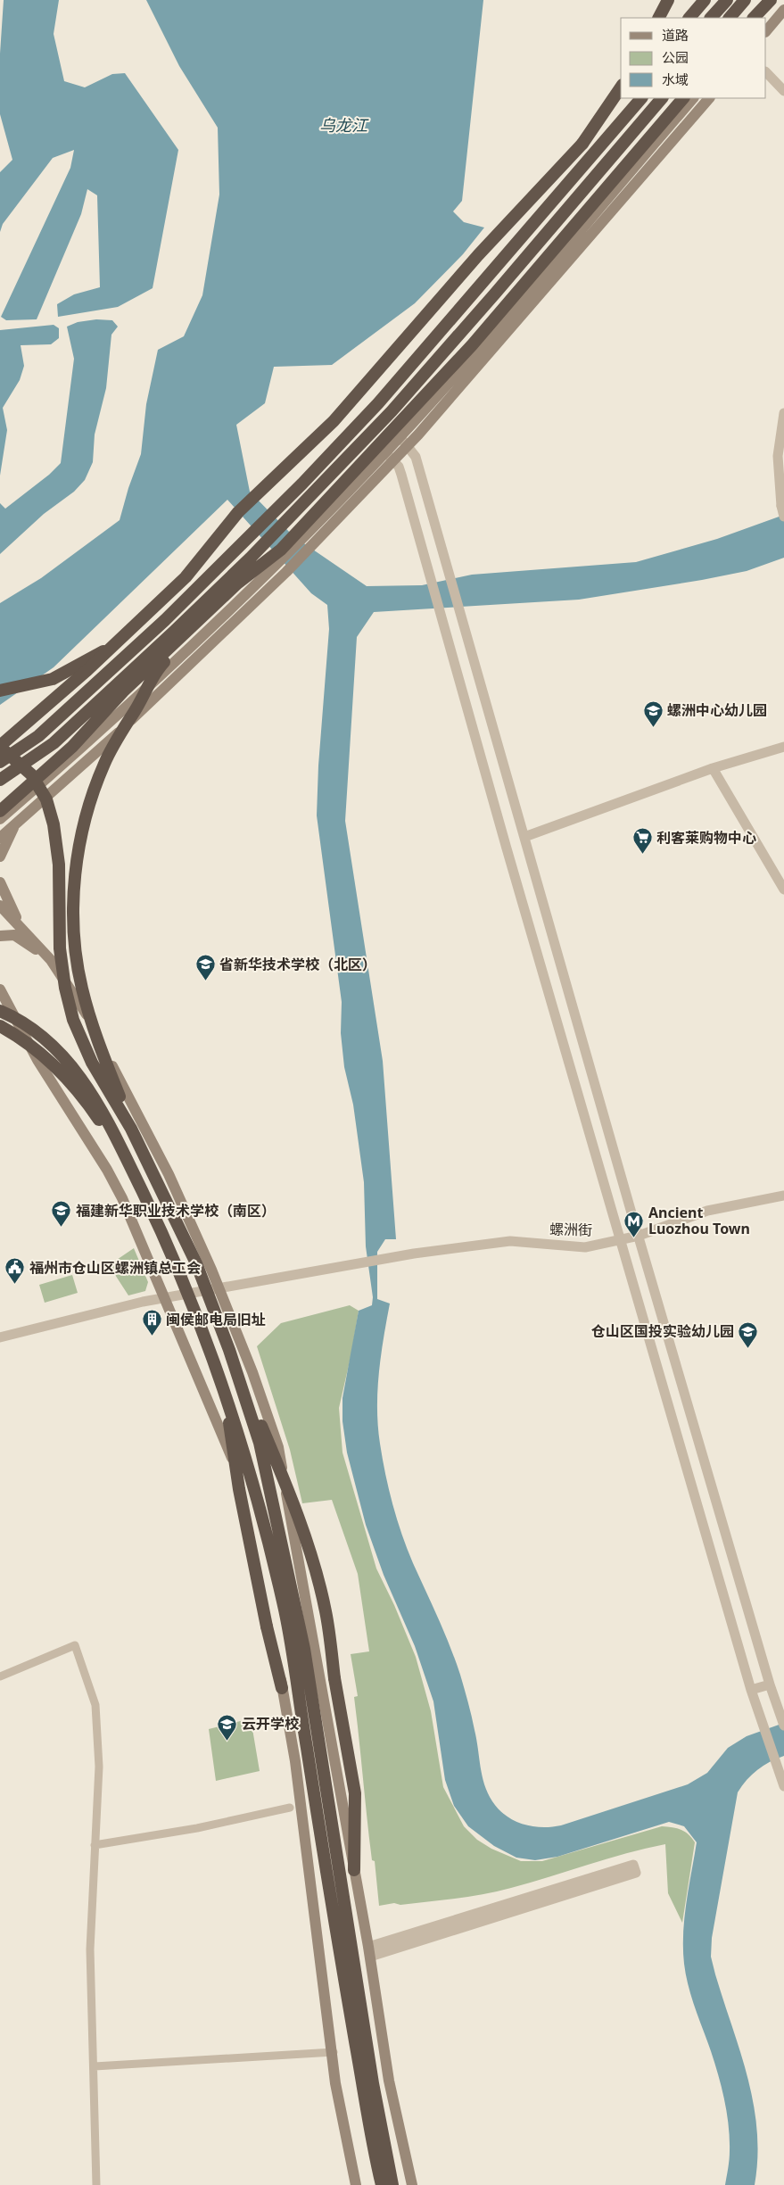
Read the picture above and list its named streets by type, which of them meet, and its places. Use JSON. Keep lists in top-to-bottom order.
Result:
{
  "streets": {
    "street": ["螺洲街"]
  },
  "water": ["乌龙江"],
  "places": {
    "school or university": [
      "螺洲中心幼儿园",
      "省新华技术学校（北区）",
      "福建新华职业技术学校（南区）",
      "仓山区国投实验幼儿园",
      "云开学校"
    ],
    "supermarket": ["利客莱购物中心"],
    "metro station": ["Ancient Luozhou Town"],
    "public building": ["福州市仓山区螺洲镇总工会"],
    "building": ["闽侯邮电局旧址"]
  },
  "legend": ["道路", "公园", "水域"]
}
